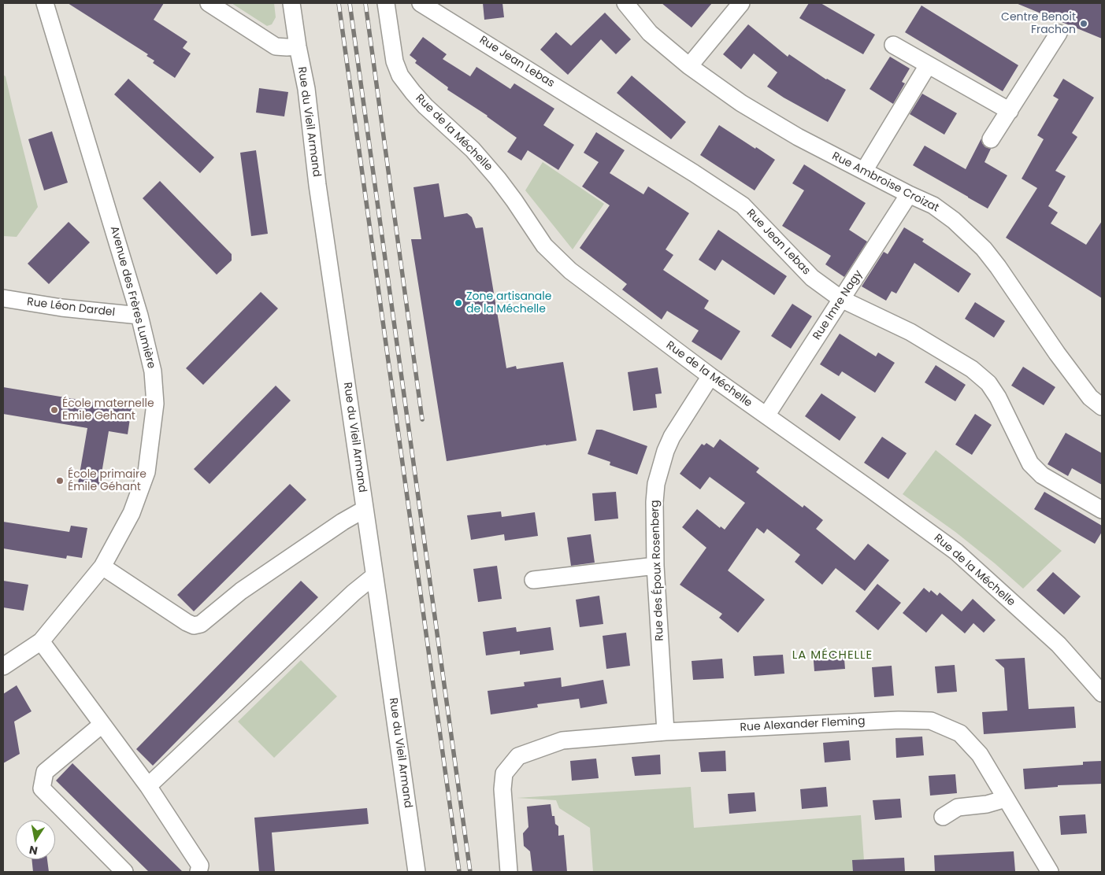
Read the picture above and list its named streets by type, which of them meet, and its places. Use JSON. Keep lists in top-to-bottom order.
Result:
{
  "streets": {
    "street": [
      "Rue Jean Lebas",
      "Rue du Vieil Armand",
      "Rue de la Méchelle",
      "Rue Ambroise Croizat",
      "Avenue des Frères Lumière",
      "Rue Imre Nagy",
      "Rue Léon Dardel",
      "Rue des Époux Rosenberg",
      "Rue Alexander Fleming"
    ]
  },
  "crossings": [
    ["Rue Jean Lebas", "Rue Imre Nagy"],
    ["Rue de la Méchelle", "Rue Imre Nagy"],
    ["Rue de la Méchelle", "Rue des Époux Rosenberg"],
    ["Rue Ambroise Croizat", "Rue Imre Nagy"],
    ["Avenue des Frères Lumière", "Rue Léon Dardel"],
    ["Rue des Époux Rosenberg", "Rue Alexander Fleming"]
  ],
  "districts": ["LA MÉCHELLE"],
  "places": [
    "Centre Benoit Frachon",
    "Zone artisanale de la Méchelle",
    "École maternelle Emile Gehant",
    "École primaire Émile Géhant"
  ],
  "north": "bottom"
}
